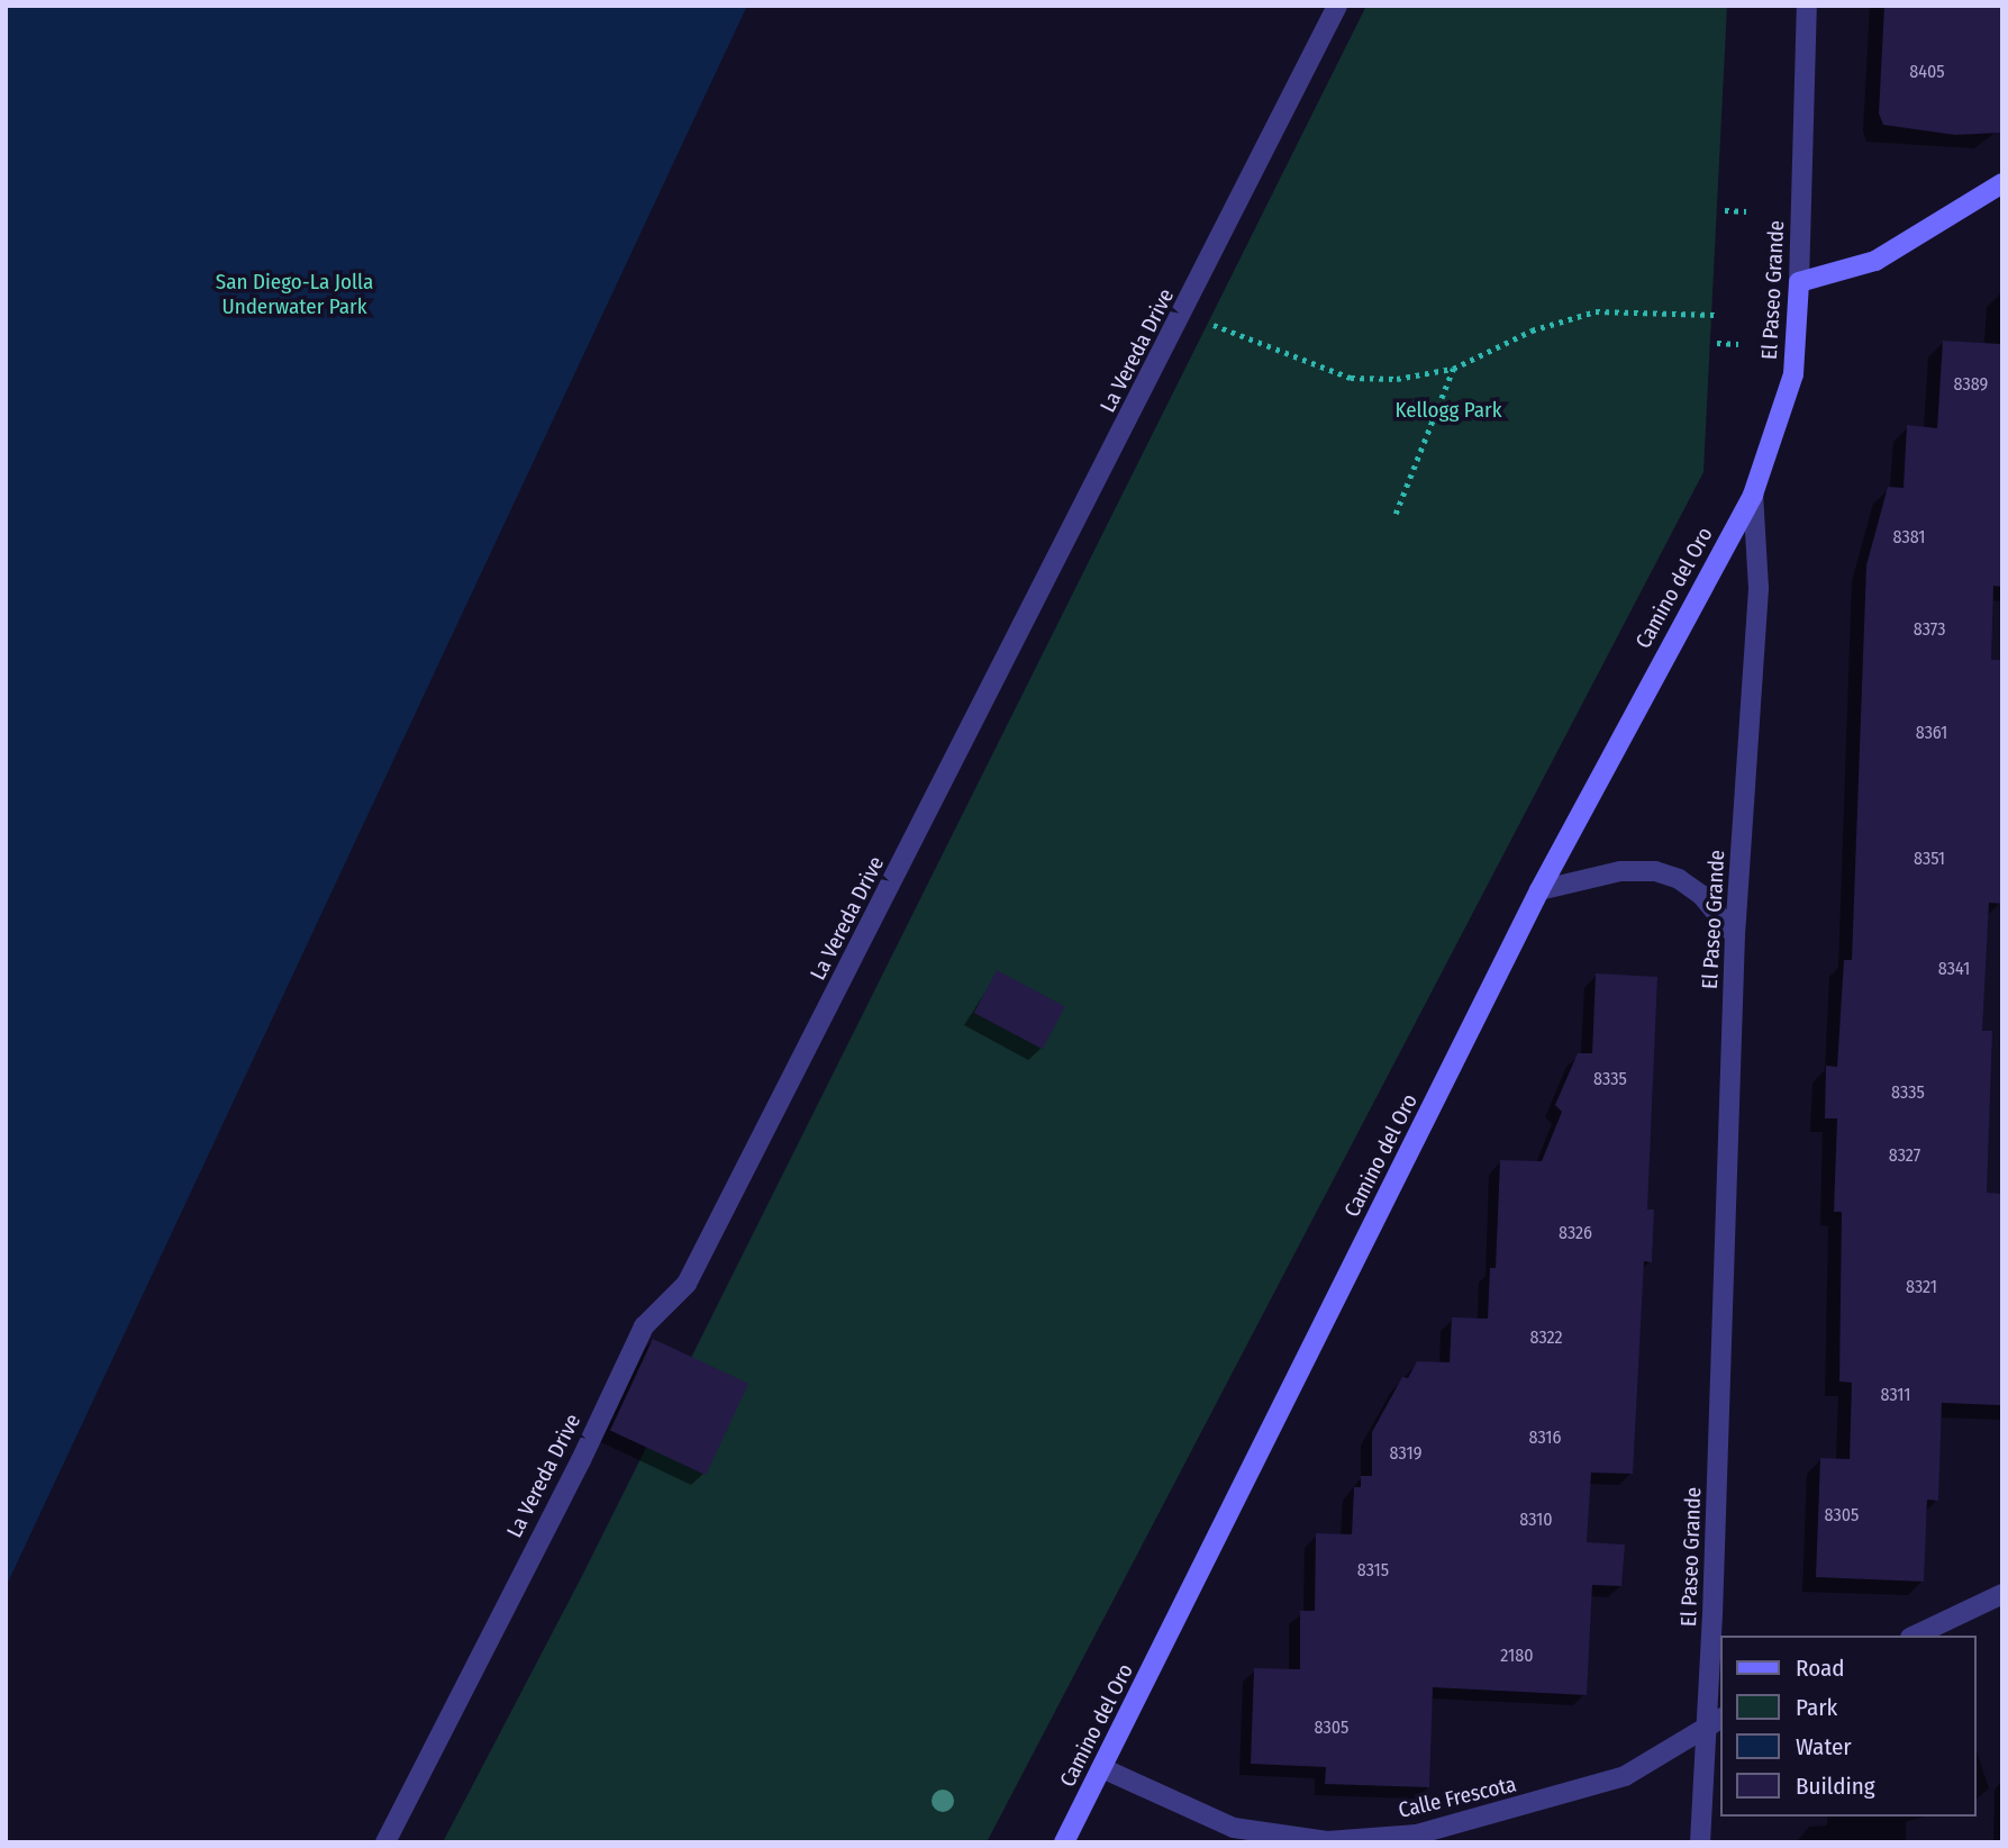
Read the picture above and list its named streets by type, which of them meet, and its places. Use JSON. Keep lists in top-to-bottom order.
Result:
{
  "streets": {
    "street": [
      "El Paseo Grande",
      "La Vereda Drive",
      "Camino del Oro",
      "Calle Frescota"
    ]
  },
  "crossings": [
    ["El Paseo Grande", "Camino del Oro"],
    ["El Paseo Grande", "Calle Frescota"],
    ["Camino del Oro", "Calle Frescota"]
  ],
  "parks": ["San Diego-La Jolla Underwater Park", "Kellogg Park"],
  "house_numbers": [
    "8405",
    "8389",
    "8381",
    "8373",
    "8361",
    "8351",
    "8341",
    "8335",
    "8335",
    "8327",
    "8326",
    "8321",
    "8322",
    "8311",
    "8316",
    "8319",
    "8305",
    "8310",
    "8315",
    "2180",
    "8305"
  ],
  "legend": [
    "Road",
    "Park",
    "Water",
    "Building"
  ]
}
